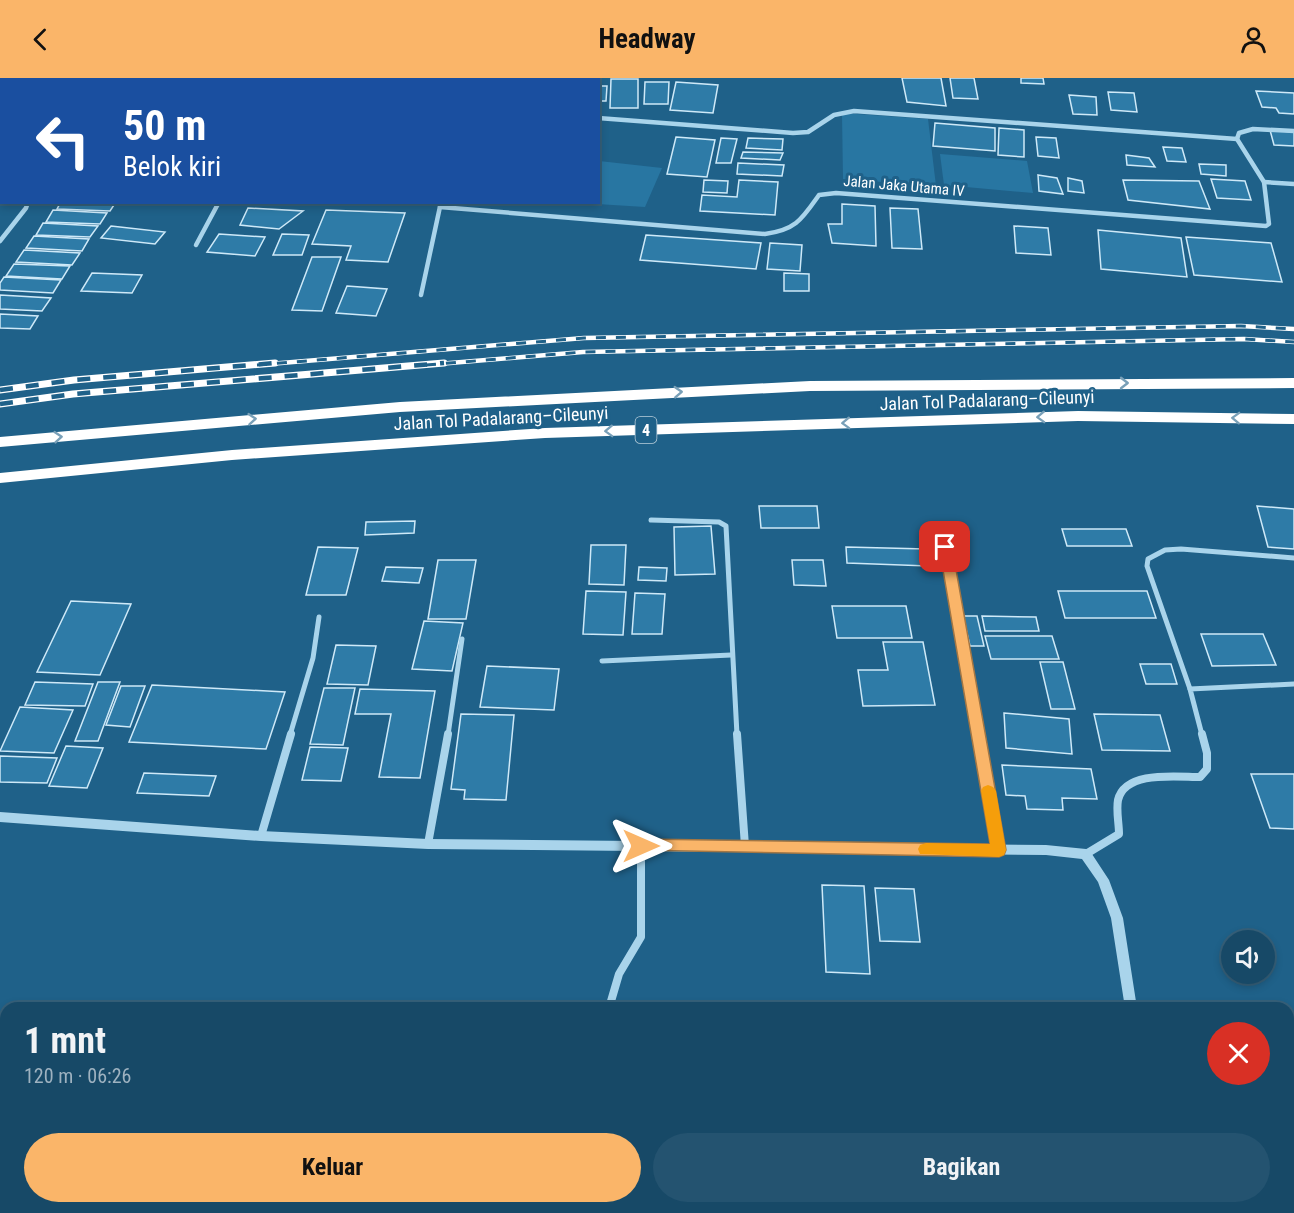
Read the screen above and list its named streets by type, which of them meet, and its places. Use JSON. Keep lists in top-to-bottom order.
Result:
{
  "streets": {
    "highway": ["Jalan Tol Padalarang–Cileunyi", "4"],
    "street": ["Jalan Jaka Utama IV"]
  },
  "page": {
    "header": "Headway",
    "turn": ["50 m", "Belok kiri"],
    "heading": ["1 mnt", "120 m · 06:26"],
    "buttons": ["Keluar", "Bagikan"]
  }
}
